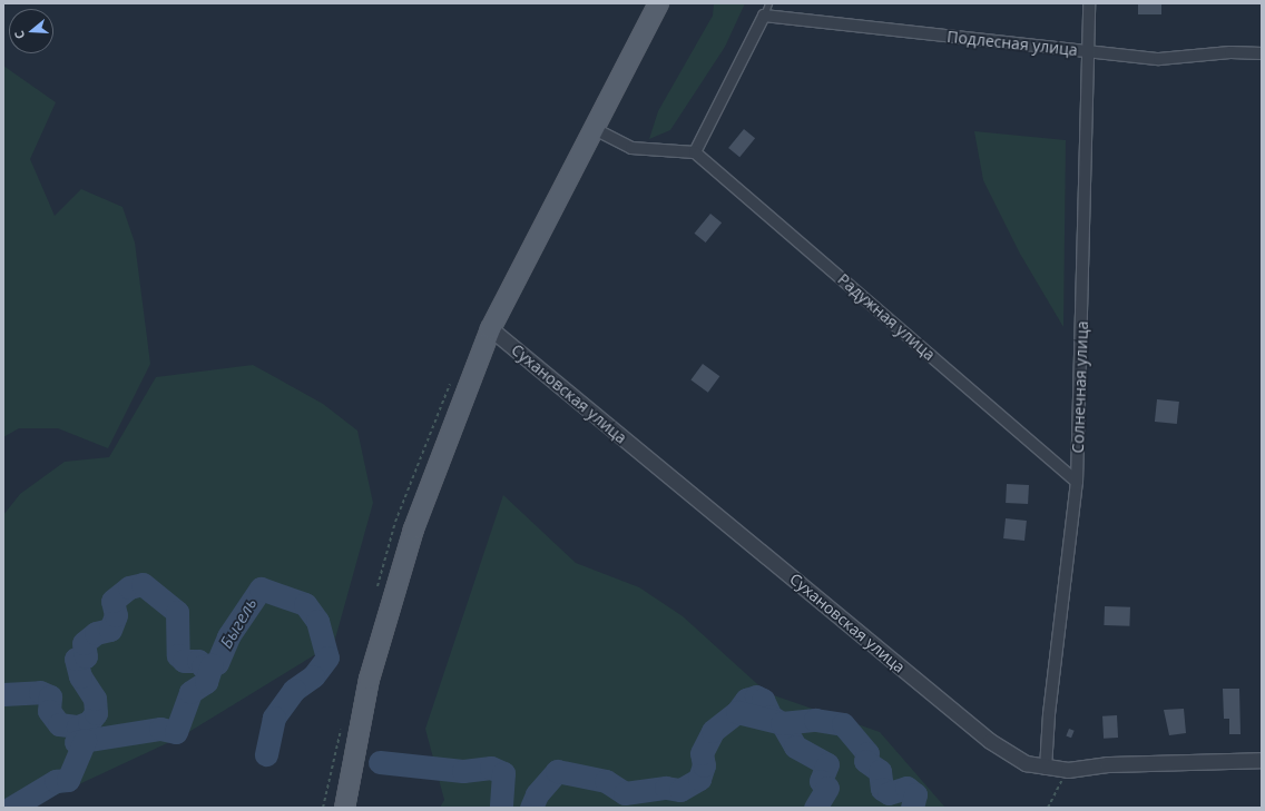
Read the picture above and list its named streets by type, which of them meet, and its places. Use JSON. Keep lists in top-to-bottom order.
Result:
{
  "streets": {
    "street": [
      "Подлесная улица",
      "Радужная улица",
      "Солнечная улица",
      "Сухановская улица"
    ]
  },
  "crossings": [
    ["Подлесная улица", "Солнечная улица"],
    ["Радужная улица", "Солнечная улица"],
    ["Солнечная улица", "Сухановская улица"]
  ],
  "water": ["Быгель"],
  "north": "left"
}
